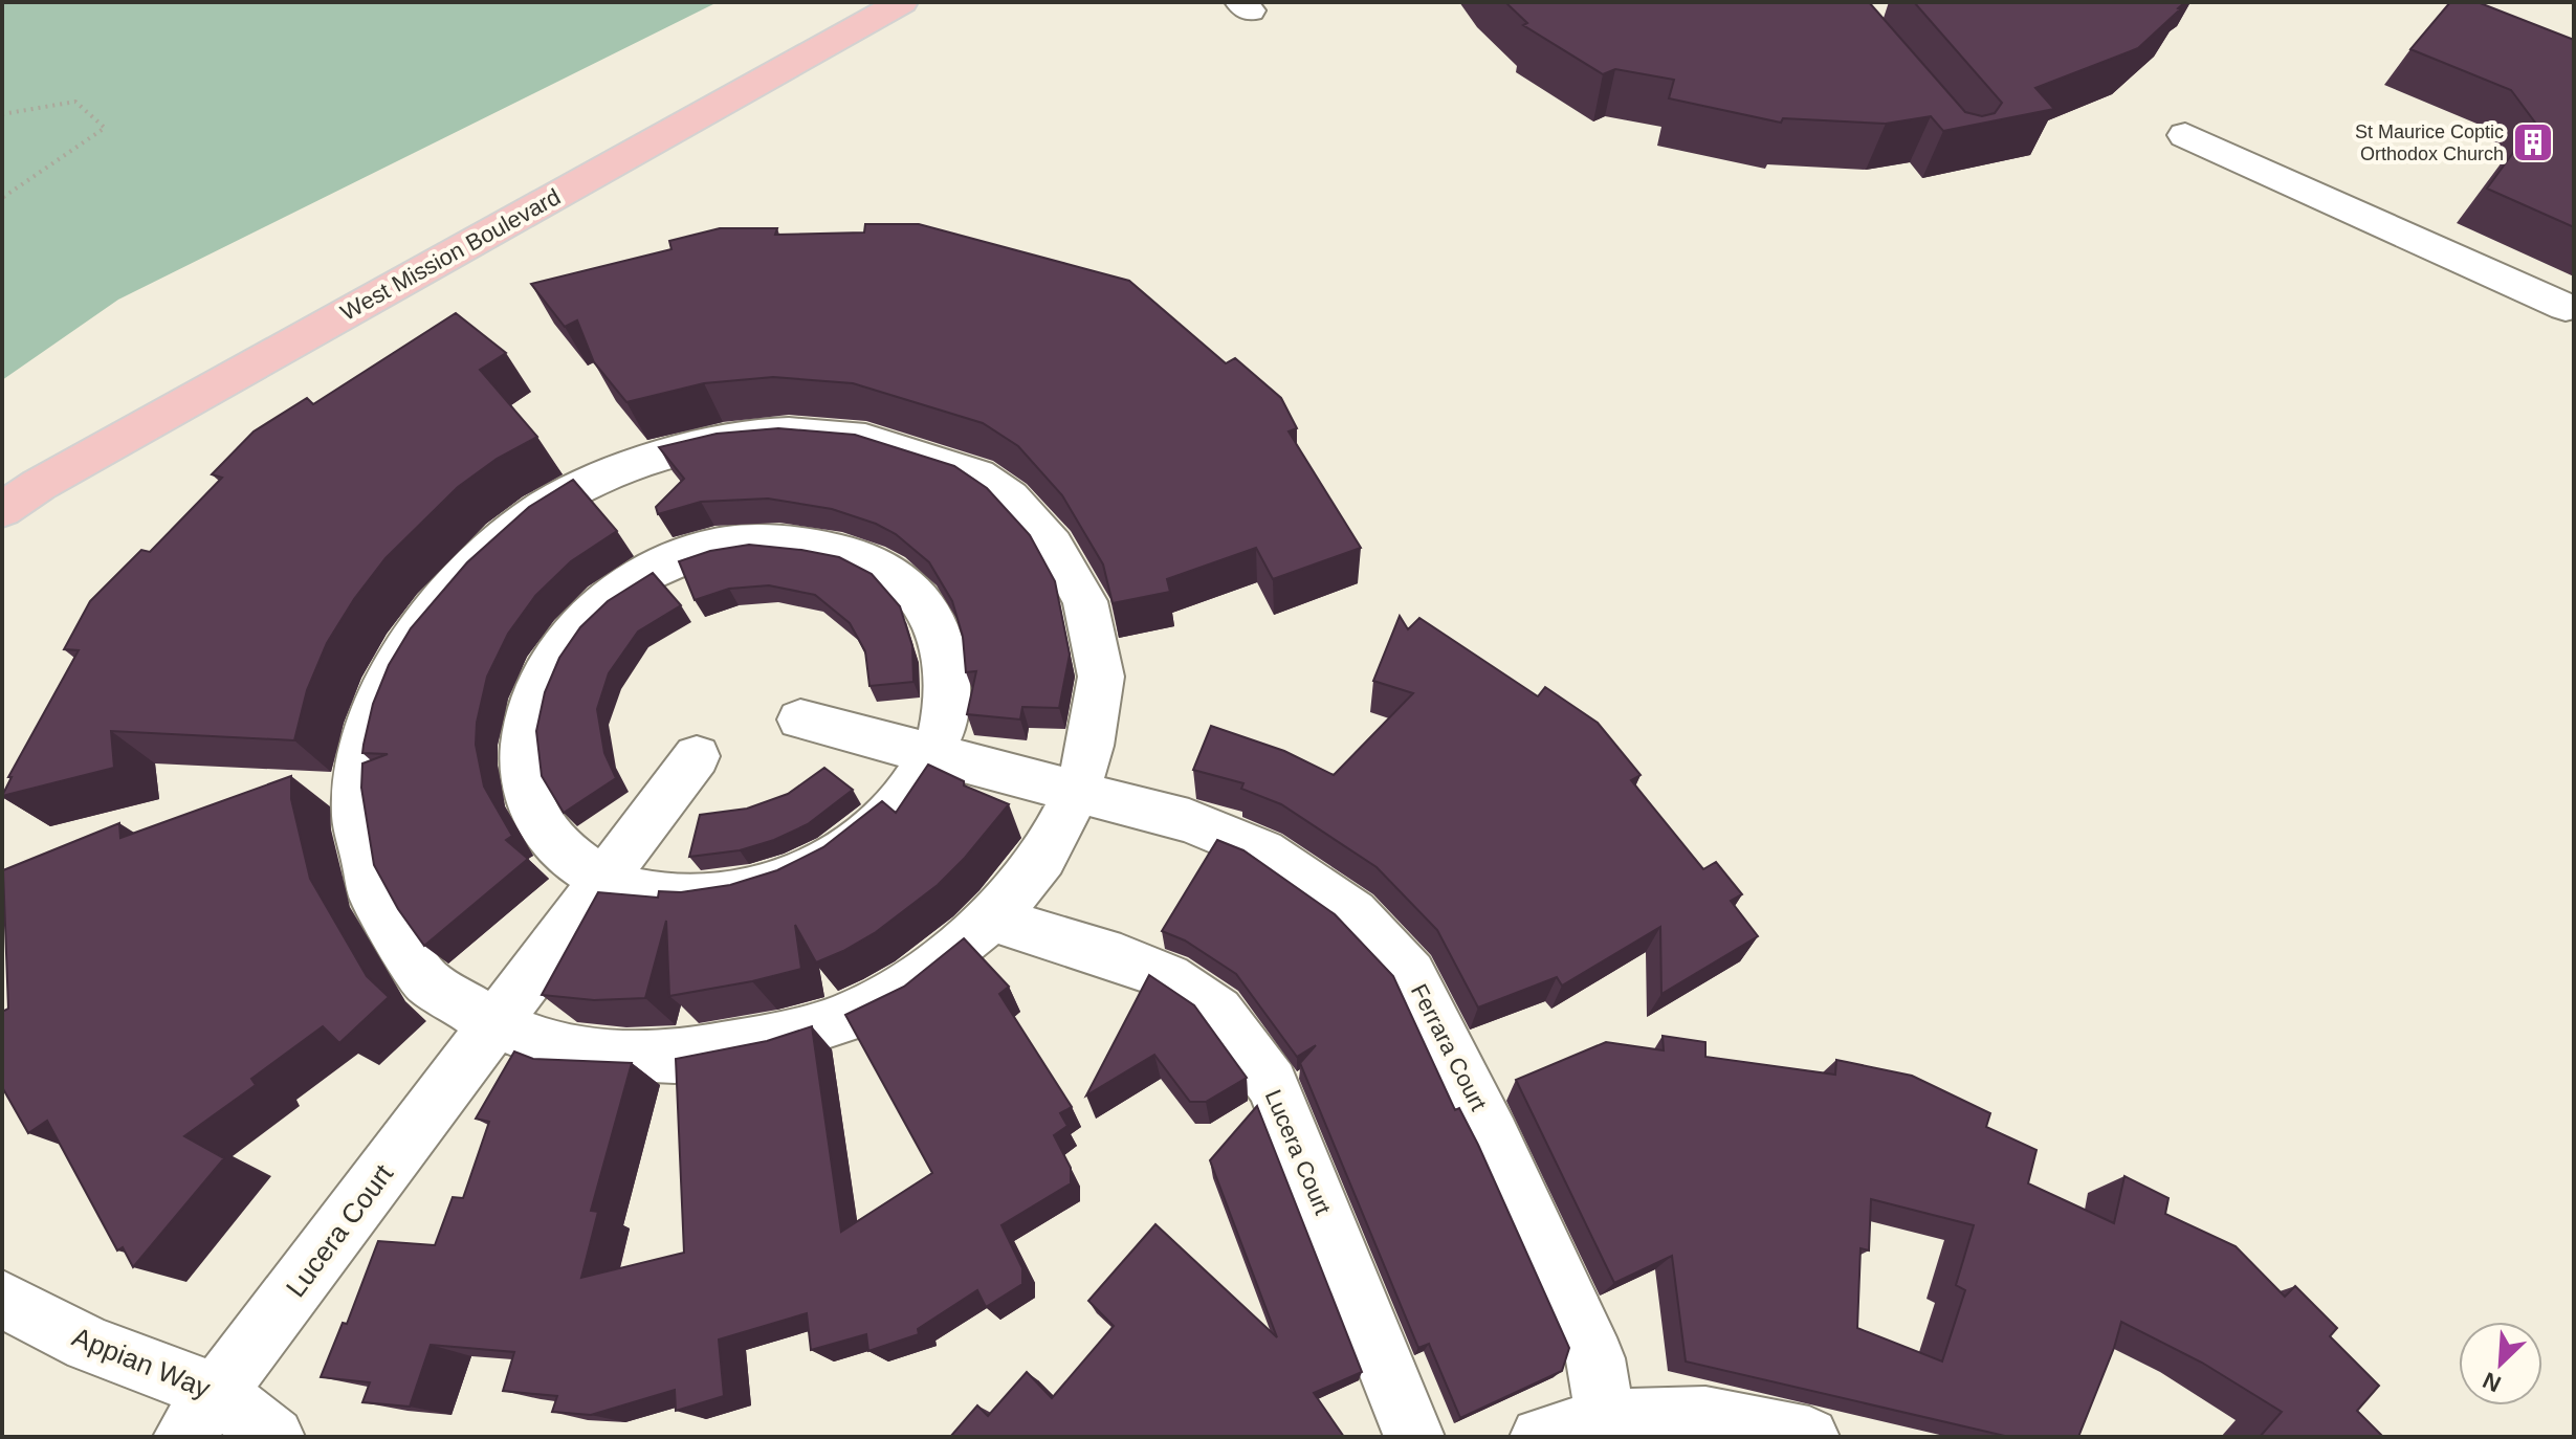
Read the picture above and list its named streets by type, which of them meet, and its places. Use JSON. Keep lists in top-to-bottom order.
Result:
{
  "streets": {
    "main road": ["West Mission Boulevard"],
    "street": ["Ferrara Court", "Lucera Court", "Appian Way"]
  },
  "crossings": [
    ["Lucera Court", "Appian Way"]
  ],
  "places": {
    "building": ["St Maurice Coptic Orthodox Church"]
  },
  "north": "bottom left"
}
